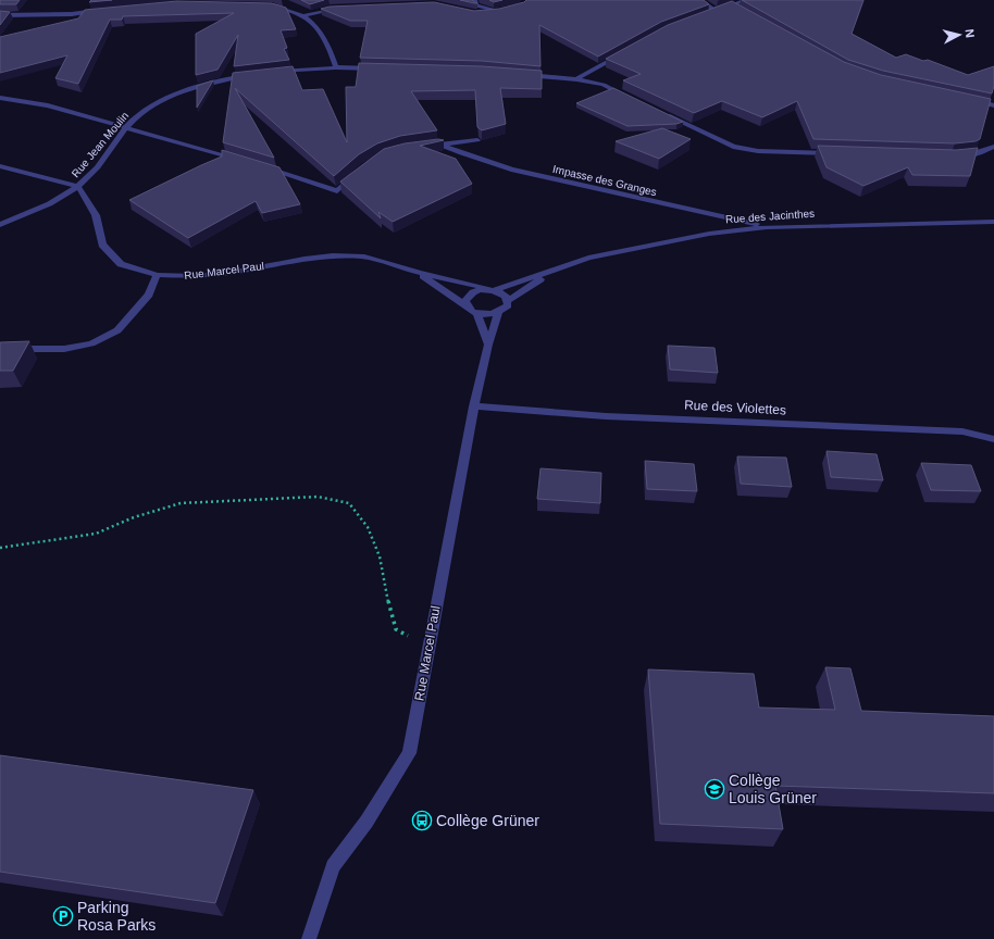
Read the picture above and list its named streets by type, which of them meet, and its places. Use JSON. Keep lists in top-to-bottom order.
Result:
{
  "streets": {
    "street": [
      "Rue Jean Moulin",
      "Impasse des Granges",
      "Rue des Jacinthes",
      "Rue Marcel Paul",
      "Rue des Violettes"
    ]
  },
  "crossings": [
    ["Rue Jean Moulin", "Rue Marcel Paul"],
    ["Impasse des Granges", "Rue des Jacinthes"],
    ["Rue des Jacinthes", "Rue Marcel Paul"],
    ["Rue Marcel Paul", "Rue des Violettes"]
  ],
  "places": {
    "school or university": ["Collège Louis Grüner"],
    "bus stop": ["Collège Grüner"],
    "parking": ["Parking Rosa Parks"]
  },
  "north": "right"
}
